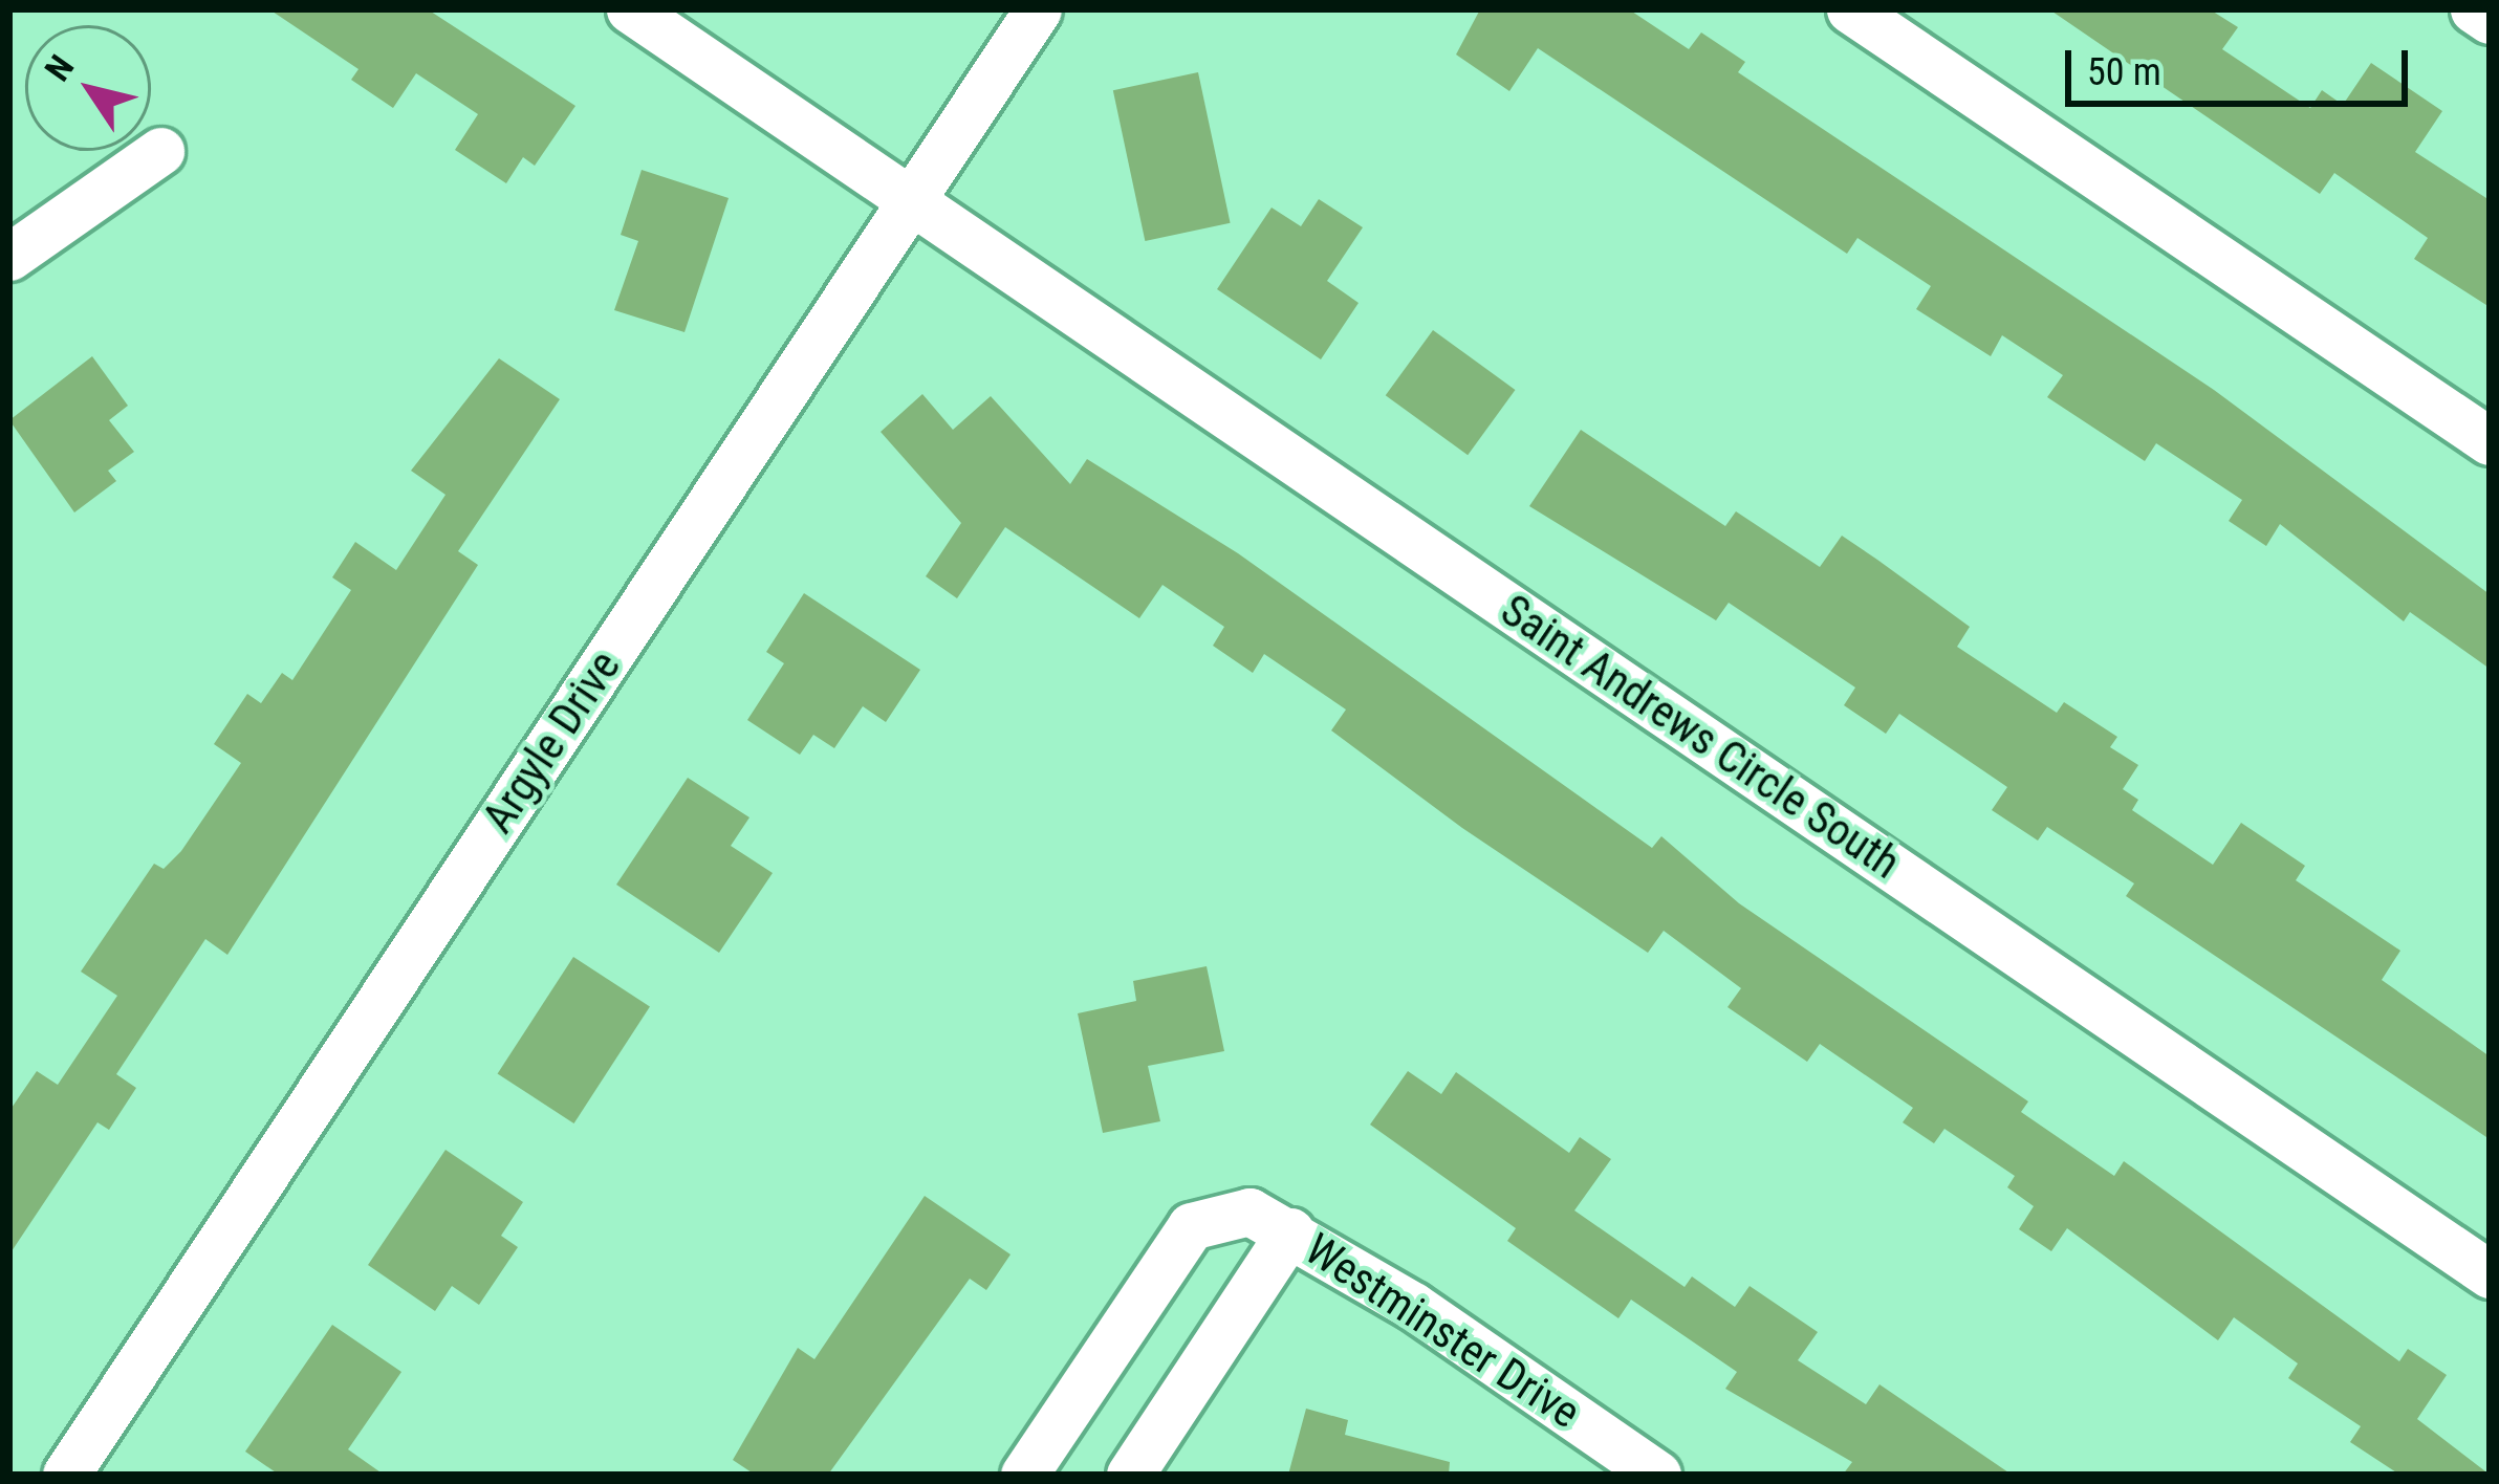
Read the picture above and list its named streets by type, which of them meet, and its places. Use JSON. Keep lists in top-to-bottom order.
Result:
{
  "streets": {
    "street": ["Saint Andrews Circle South", "Argyle Drive", "Westminster Drive"]
  },
  "crossings": [
    ["Saint Andrews Circle South", "Argyle Drive"]
  ],
  "scale_bar": "50 m",
  "north": "top left"
}
